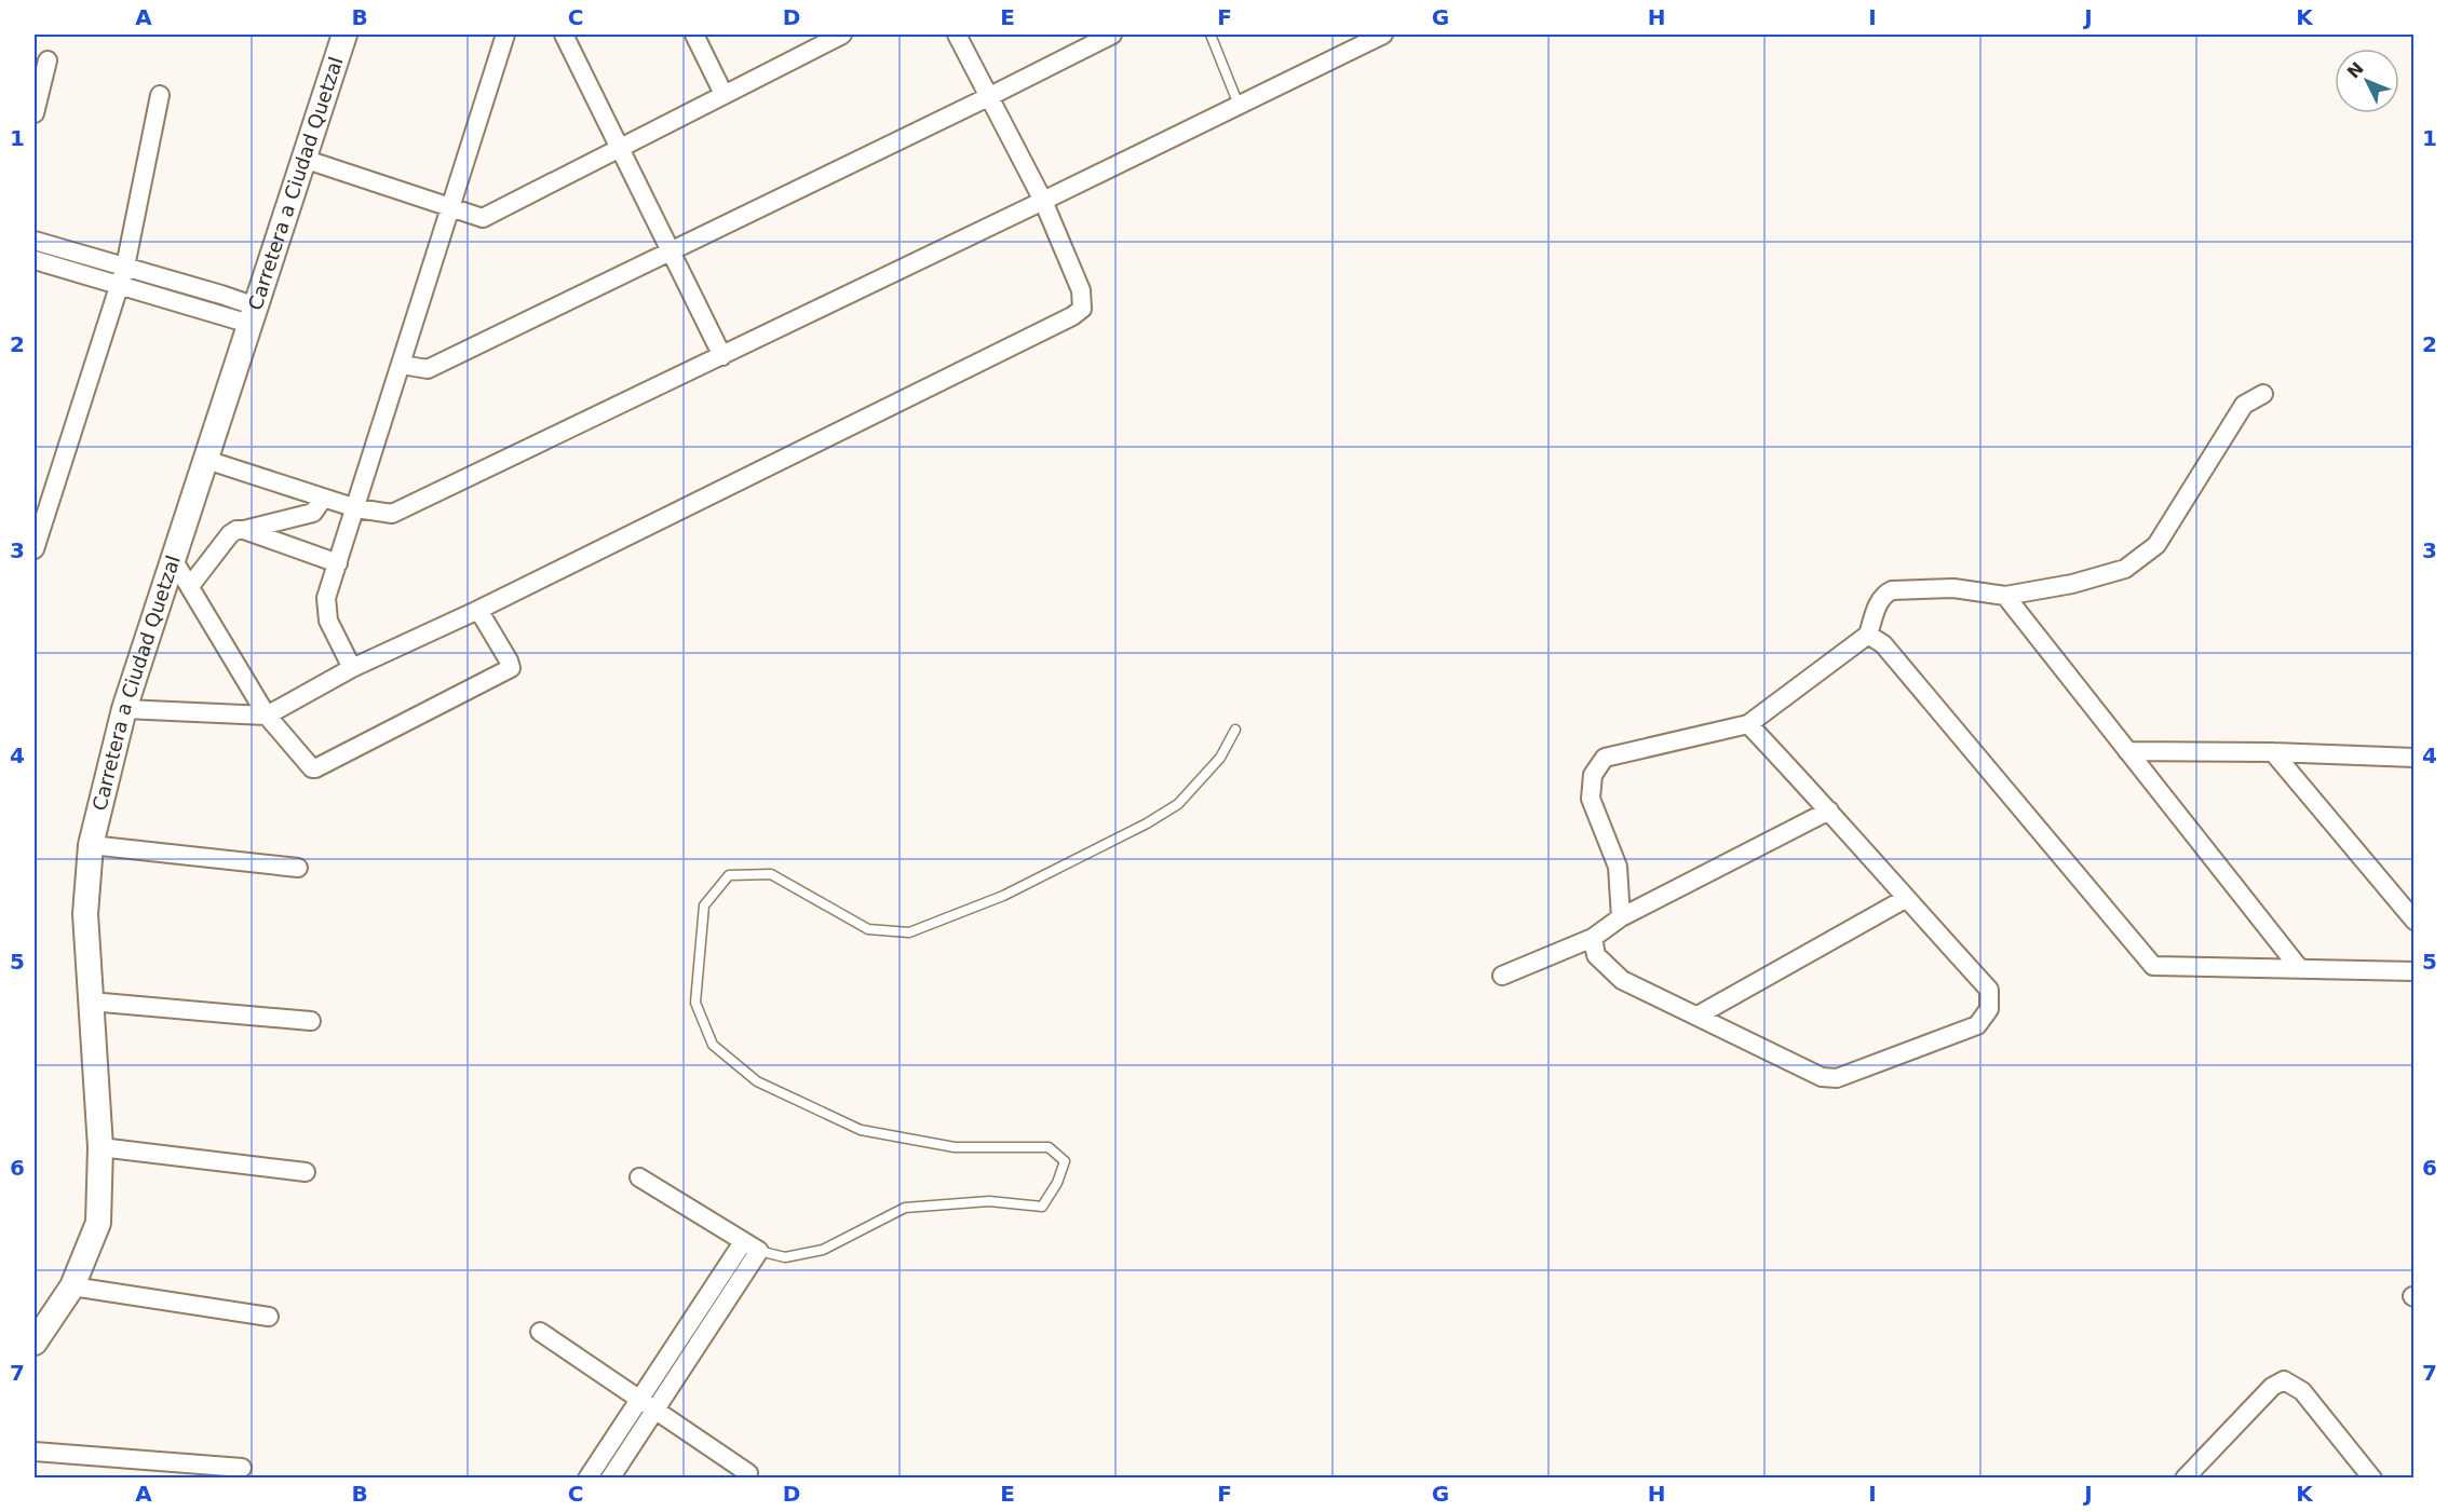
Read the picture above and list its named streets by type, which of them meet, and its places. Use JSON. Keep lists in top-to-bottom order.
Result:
{
  "streets": {
    "main road": ["Carretera a Ciudad Quetzal"]
  },
  "north": "top left",
  "grid": {
    "columns": [
      "A",
      "B",
      "C",
      "D",
      "E",
      "F",
      "G",
      "H",
      "I",
      "J",
      "K"
    ],
    "rows": [
      "1",
      "2",
      "3",
      "4",
      "5",
      "6",
      "7"
    ]
  }
}
